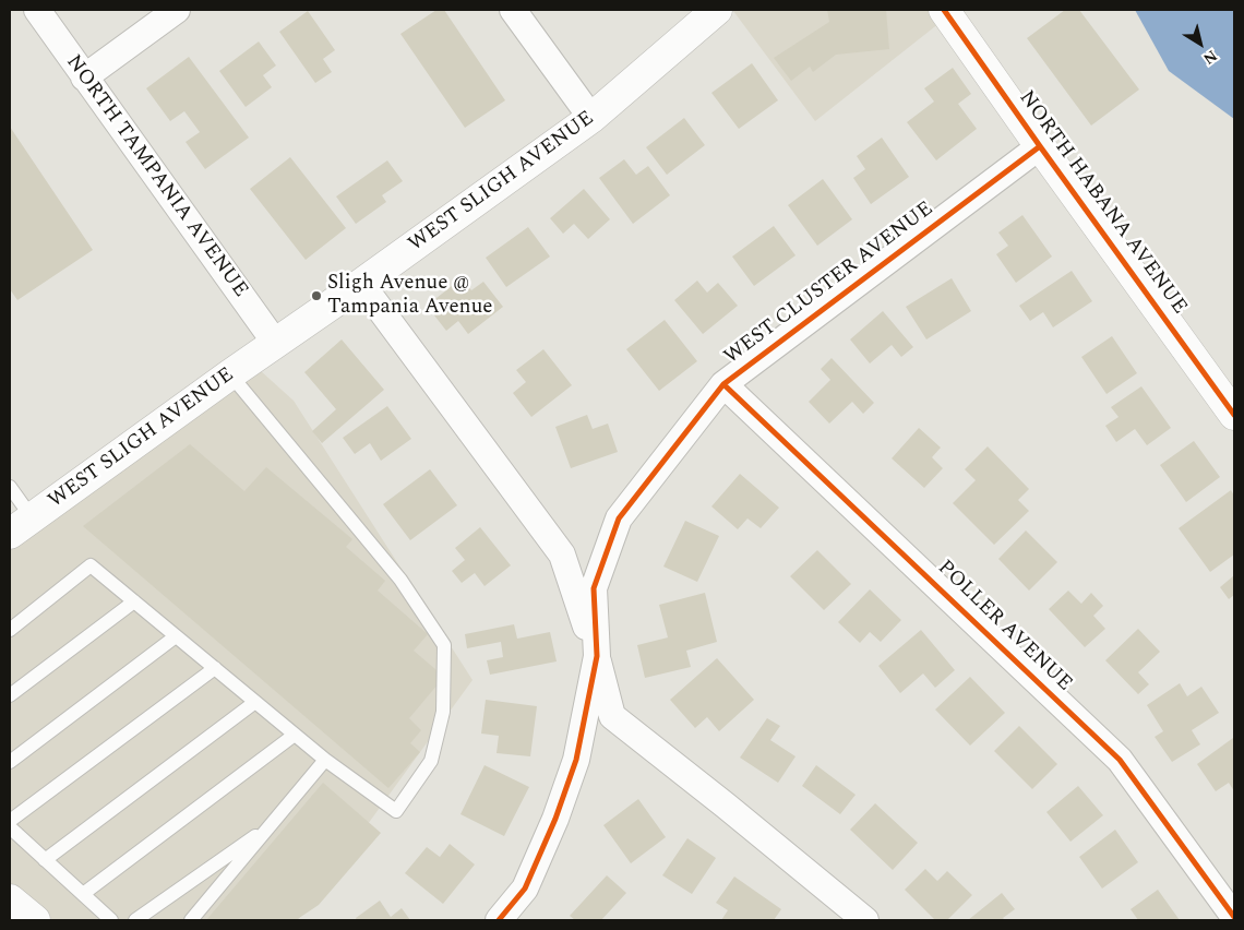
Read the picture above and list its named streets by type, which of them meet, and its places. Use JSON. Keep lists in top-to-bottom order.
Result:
{
  "streets": {
    "main road": ["WEST SLIGH AVENUE", "NORTH HABANA AVENUE"],
    "street": ["NORTH TAMPANIA AVENUE", "WEST CLUSTER AVENUE", "POLLER AVENUE"]
  },
  "crossings": [
    ["NORTH TAMPANIA AVENUE", "WEST SLIGH AVENUE"],
    ["NORTH HABANA AVENUE", "WEST CLUSTER AVENUE"],
    ["WEST CLUSTER AVENUE", "POLLER AVENUE"]
  ],
  "places": ["Sligh Avenue @ Tampania Avenue"],
  "north": "bottom right"
}
